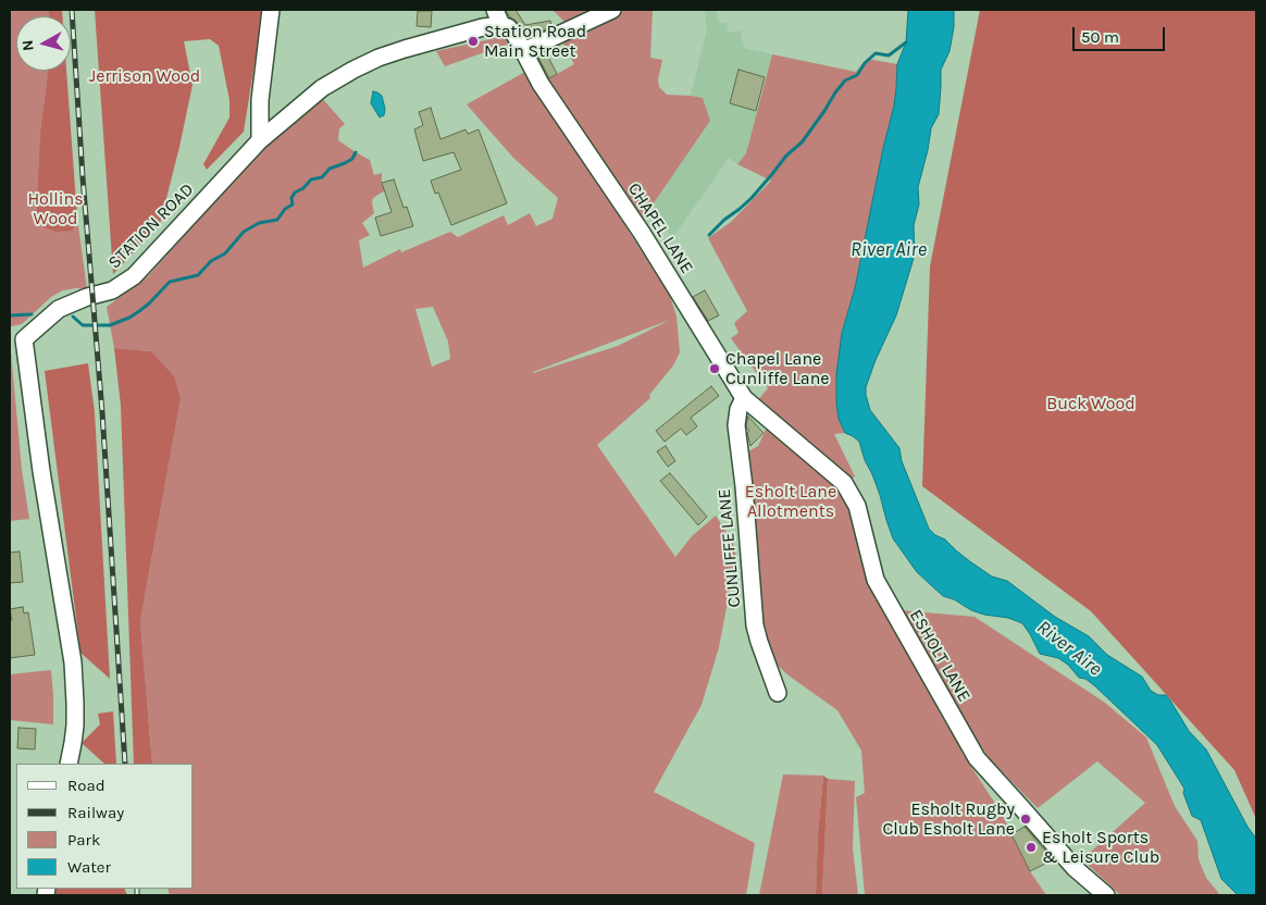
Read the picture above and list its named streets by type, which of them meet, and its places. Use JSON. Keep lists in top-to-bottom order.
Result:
{
  "streets": {
    "street": [
      "STATION ROAD",
      "CHAPEL LANE",
      "CUNLIFFE LANE",
      "ESHOLT LANE"
    ]
  },
  "crossings": [
    ["STATION ROAD", "CHAPEL LANE"],
    ["CHAPEL LANE", "CUNLIFFE LANE"],
    ["CHAPEL LANE", "ESHOLT LANE"]
  ],
  "water": ["River Aire"],
  "parks": [
    "Jerrison Wood",
    "Hollins Wood",
    "Buck Wood",
    "Esholt Lane Allotments"
  ],
  "places": [
    "Station Road Main Street",
    "Chapel Lane Cunliffe Lane",
    "Esholt Rugby Club Esholt Lane",
    "Esholt Sports & Leisure Club"
  ],
  "legend": [
    "Road",
    "Railway",
    "Park",
    "Water"
  ],
  "scale_bar": "50 m",
  "north": "left"
}
